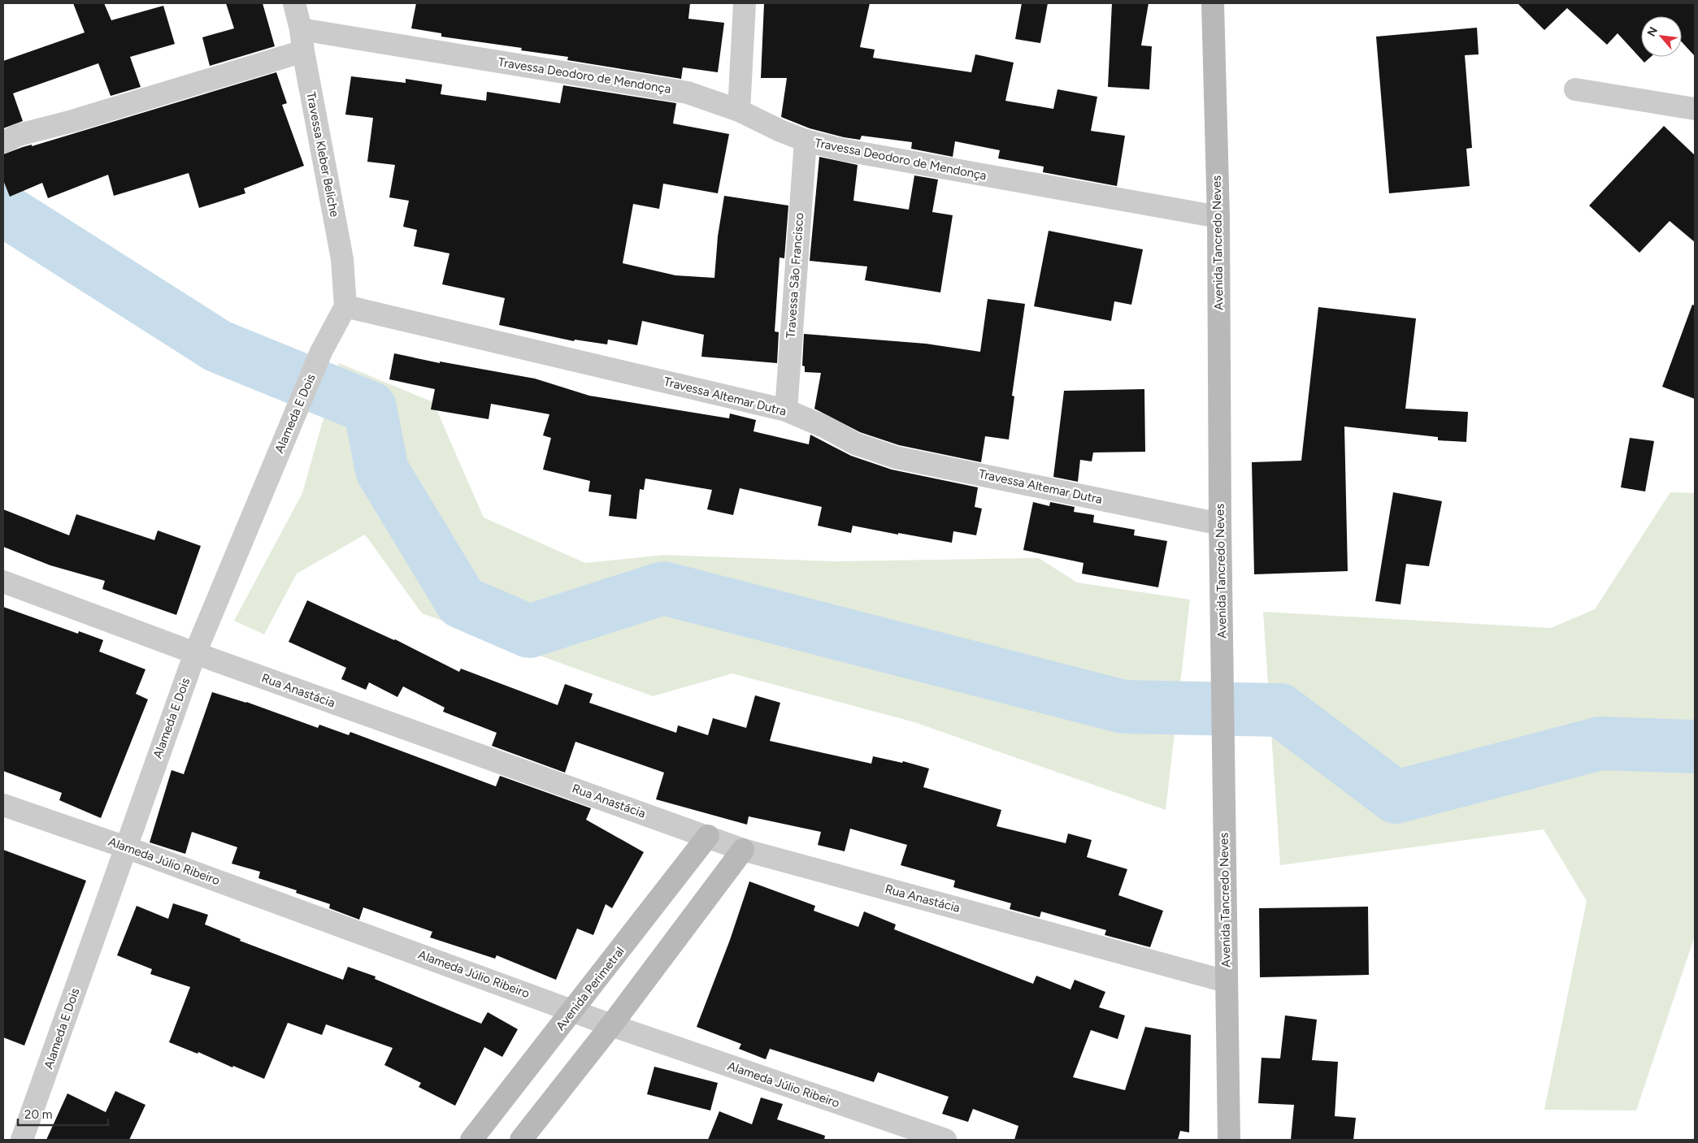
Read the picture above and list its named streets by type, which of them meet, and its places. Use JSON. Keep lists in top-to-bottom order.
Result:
{
  "streets": {
    "street": [
      "Travessa Deodoro de Mendonça",
      "Travessa Kleber Beliche",
      "Avenida Tancredo Neves",
      "Travessa São Francisco",
      "Travessa Altemar Dutra",
      "Alameda E Dois",
      "Rua Anastácia",
      "Alameda Júlio Ribeiro",
      "Avenida Perimetral"
    ]
  },
  "crossings": [
    ["Travessa Deodoro de Mendonça", "Travessa Kleber Beliche"],
    ["Travessa Deodoro de Mendonça", "Avenida Tancredo Neves"],
    ["Travessa Deodoro de Mendonça", "Travessa São Francisco"],
    ["Travessa Kleber Beliche", "Travessa Altemar Dutra"],
    ["Travessa Kleber Beliche", "Alameda E Dois"],
    ["Avenida Tancredo Neves", "Travessa Altemar Dutra"],
    ["Avenida Tancredo Neves", "Rua Anastácia"],
    ["Travessa São Francisco", "Travessa Altemar Dutra"],
    ["Travessa Altemar Dutra", "Alameda E Dois"],
    ["Alameda E Dois", "Rua Anastácia"],
    ["Alameda E Dois", "Alameda Júlio Ribeiro"],
    ["Rua Anastácia", "Avenida Perimetral"],
    ["Alameda Júlio Ribeiro", "Avenida Perimetral"]
  ],
  "scale_bar": "20 m",
  "north": "top left"
}
